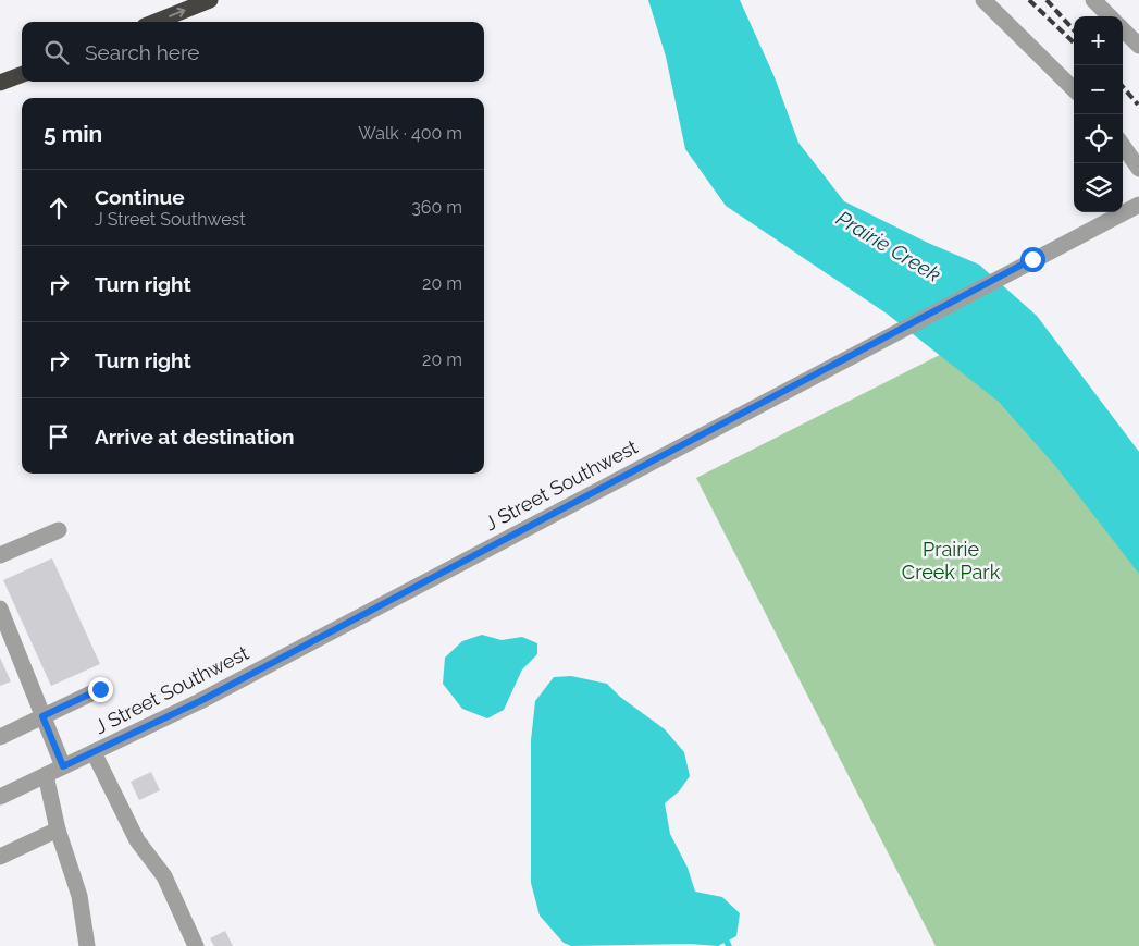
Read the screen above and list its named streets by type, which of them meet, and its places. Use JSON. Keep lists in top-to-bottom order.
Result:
{
  "streets": {
    "street": ["J Street Southwest"]
  },
  "water": ["Prairie Creek"],
  "parks": ["Prairie Creek Park"],
  "page": {
    "map_buttons": ["+", "−"],
    "search": "Search here",
    "heading": ["5 min", "Walk · 400 m"],
    "list": [
      ["Continue", "J Street Southwest", "360 m"],
      ["Turn right", "20 m"],
      ["Turn right", "20 m"],
      "Arrive at destination"
    ]
  }
}
